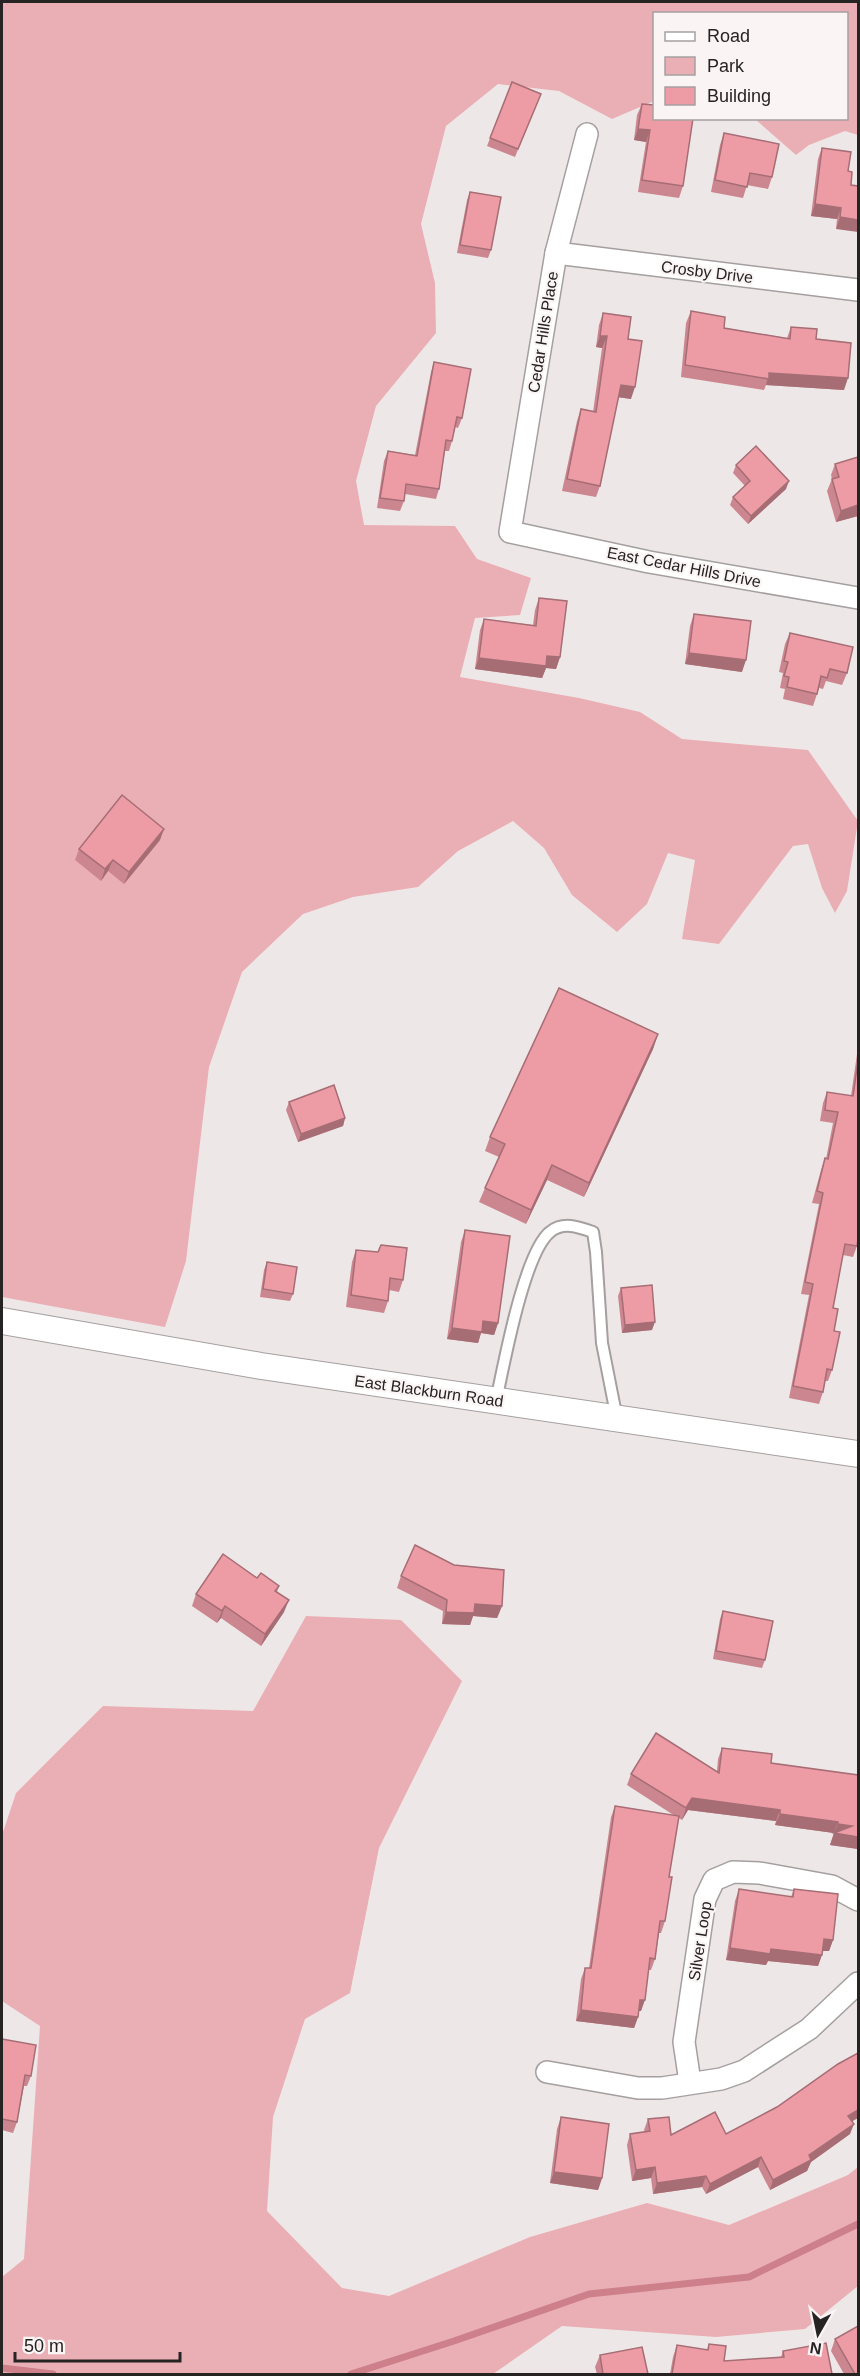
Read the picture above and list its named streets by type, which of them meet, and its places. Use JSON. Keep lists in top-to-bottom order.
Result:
{
  "streets": {
    "street": [
      "Crosby Drive",
      "Cedar Hills Place",
      "East Cedar Hills Drive",
      "East Blackburn Road",
      "Silver Loop"
    ]
  },
  "crossings": [
    ["Crosby Drive", "Cedar Hills Place"],
    ["Cedar Hills Place", "East Cedar Hills Drive"]
  ],
  "legend": ["Road", "Park", "Building"],
  "scale_bar": "50 m",
  "north": "bottom"
}
